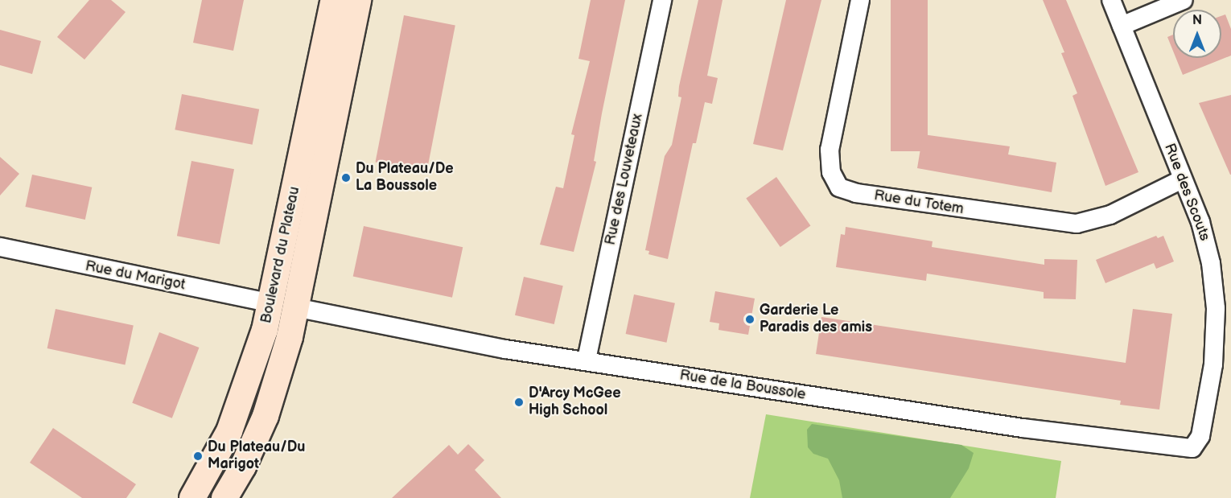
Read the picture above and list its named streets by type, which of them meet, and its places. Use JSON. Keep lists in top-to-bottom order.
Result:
{
  "streets": {
    "main road": ["Boulevard du Plateau"],
    "street": [
      "Rue des Louveteaux",
      "Rue des Scouts",
      "Rue du Totem",
      "Rue du Marigot",
      "Rue de la Boussole"
    ]
  },
  "crossings": [
    ["Rue des Louveteaux", "Rue de la Boussole"],
    ["Rue des Scouts", "Rue du Totem"],
    ["Rue des Scouts", "Rue de la Boussole"],
    ["Boulevard du Plateau", "Rue du Marigot"],
    ["Boulevard du Plateau", "Rue de la Boussole"]
  ],
  "places": [
    "Du Plateau/De La Boussole",
    "Garderie Le Paradis des amis",
    "D'Arcy McGee High School",
    "Du Plateau/Du Marigot"
  ],
  "north": "top"
}
